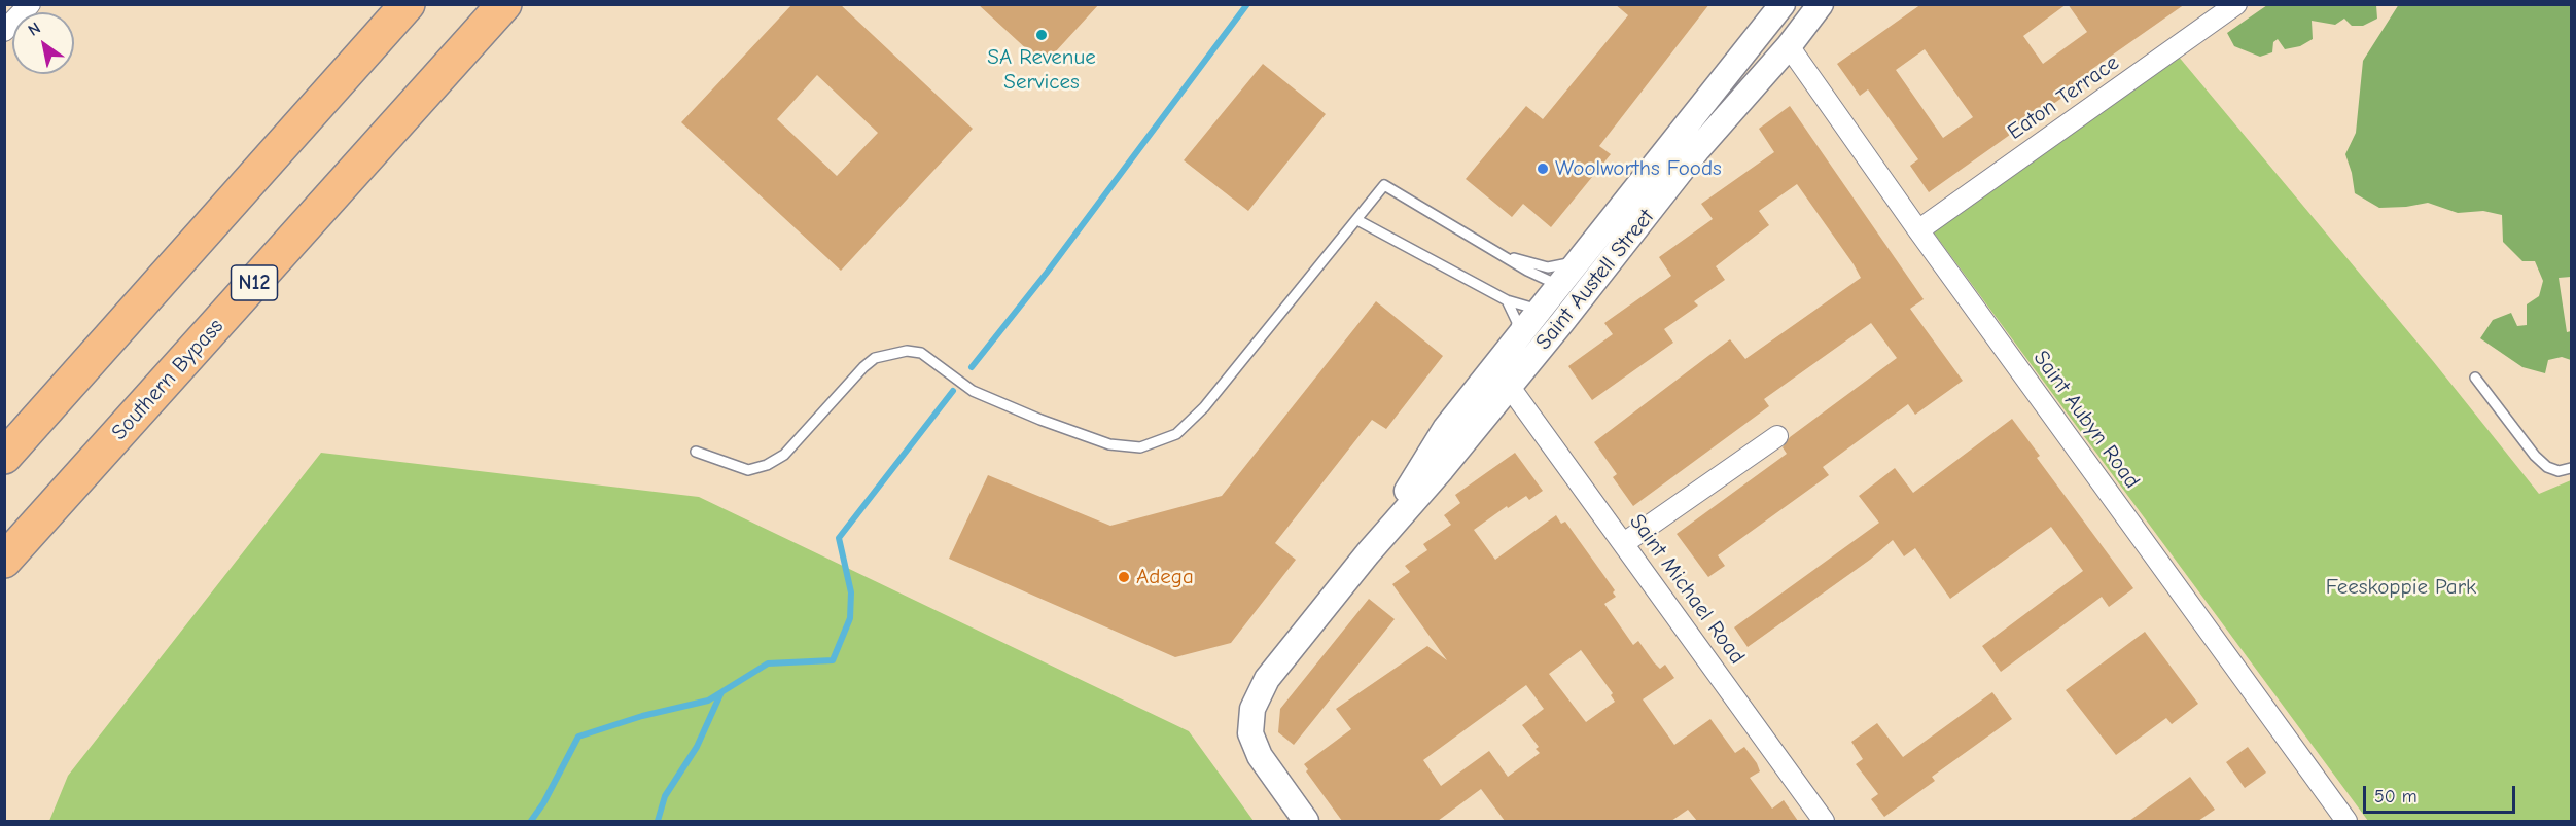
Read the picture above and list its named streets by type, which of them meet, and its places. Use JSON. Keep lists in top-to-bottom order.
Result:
{
  "streets": {
    "highway": ["N12", "Southern Bypass"],
    "street": [
      "Eaton Terrace",
      "Saint Austell Street",
      "Saint Aubyn Road",
      "Saint Michael Road"
    ]
  },
  "crossings": [
    ["Eaton Terrace", "Saint Aubyn Road"],
    ["Saint Austell Street", "Saint Aubyn Road"],
    ["Saint Austell Street", "Saint Michael Road"]
  ],
  "parks": ["Feeskoppie Park"],
  "places": ["SA Revenue Services", "Woolworths Foods", "Adega"],
  "scale_bar": "50 m",
  "north": "top left"
}
